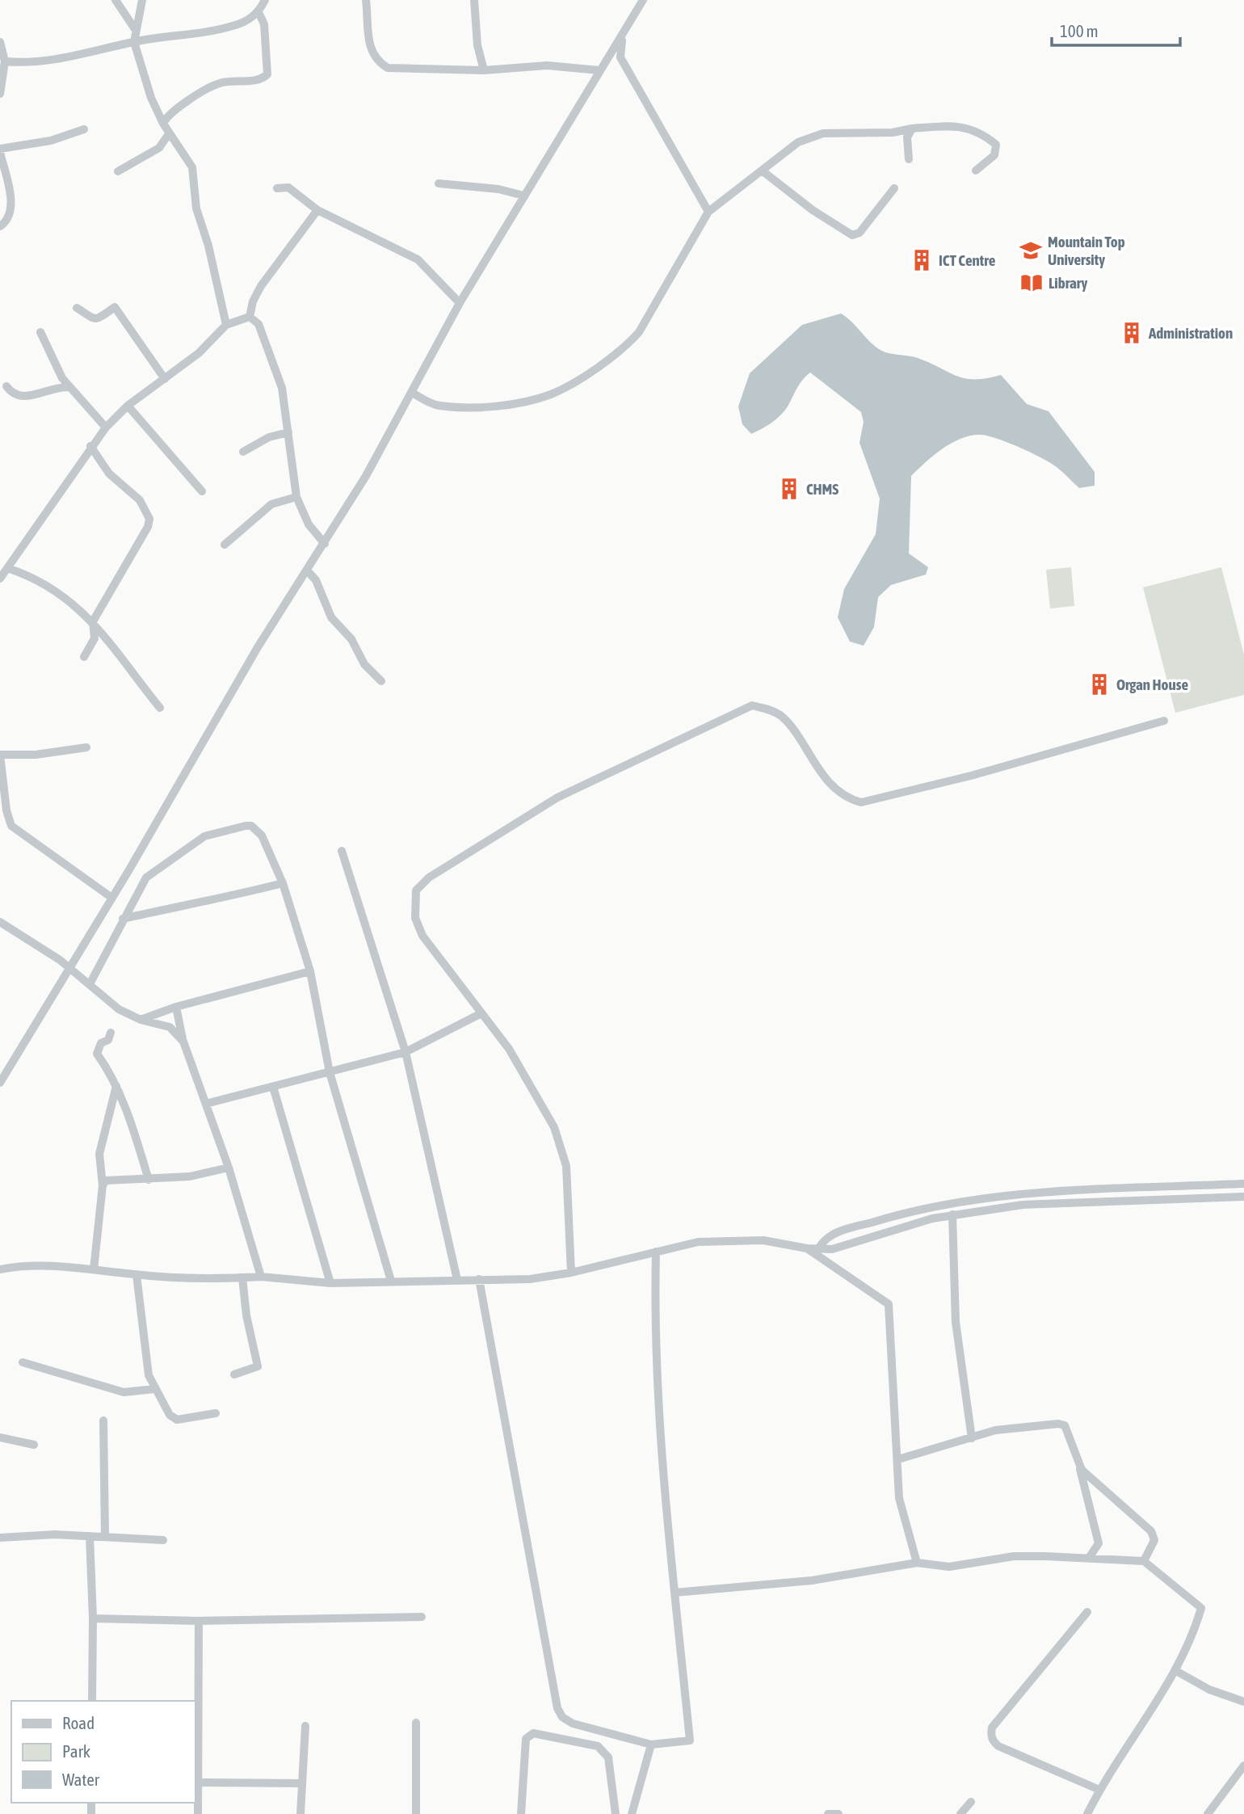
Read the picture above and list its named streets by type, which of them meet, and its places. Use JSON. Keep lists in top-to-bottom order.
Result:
{
  "places": {
    "school or university": ["Mountain Top University"],
    "building": [
      "ICT Centre",
      "Administration",
      "CHMS",
      "Organ House"
    ],
    "library": ["Library"]
  },
  "legend": ["Road", "Park", "Water"],
  "scale_bar": "100 m"
}
